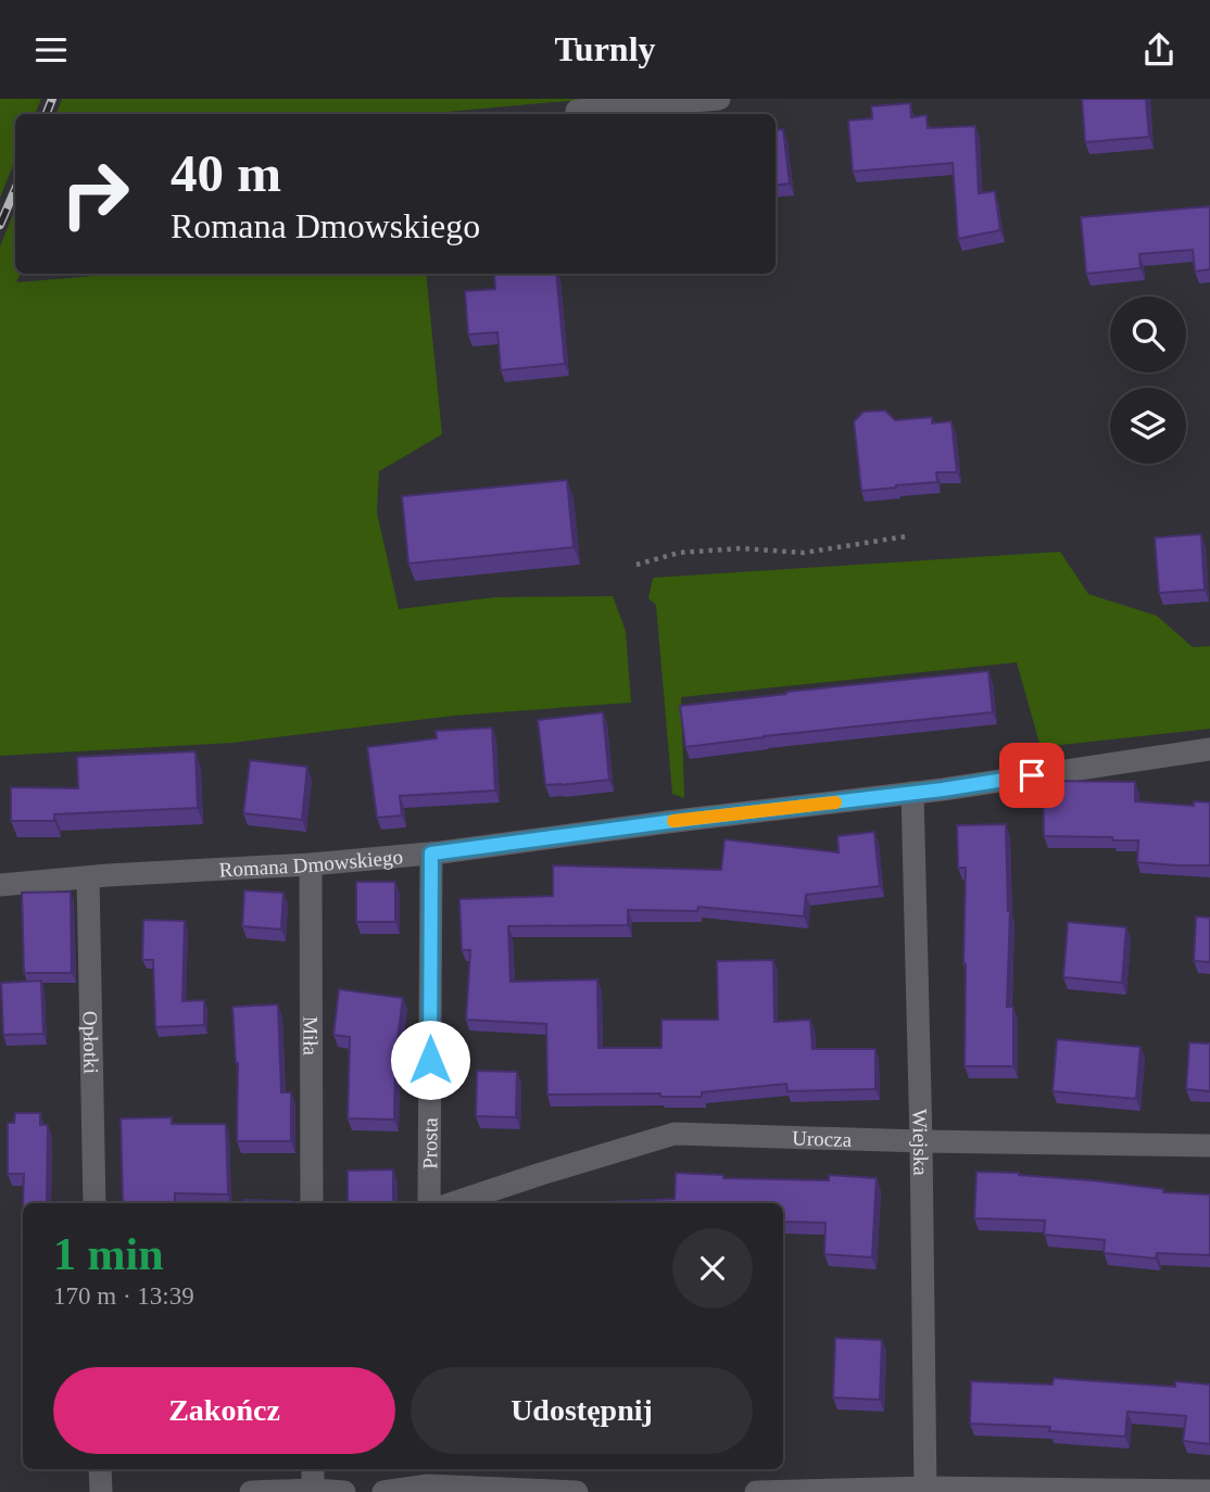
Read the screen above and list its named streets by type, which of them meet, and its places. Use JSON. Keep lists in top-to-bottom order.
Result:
{
  "streets": {
    "street": [
      "Romana Dmowskiego",
      "Miła",
      "Opłotki",
      "Urocza",
      "Wiejska",
      "Prosta"
    ]
  },
  "crossings": [
    ["Romana Dmowskiego", "Miła"],
    ["Romana Dmowskiego", "Opłotki"],
    ["Romana Dmowskiego", "Wiejska"],
    ["Romana Dmowskiego", "Prosta"],
    ["Urocza", "Wiejska"]
  ],
  "page": {
    "header": "Turnly",
    "turn": ["40 m", "Romana Dmowskiego"],
    "heading": ["1 min", "170 m · 13:39"],
    "buttons": ["Zakończ", "Udostępnij"]
  }
}
